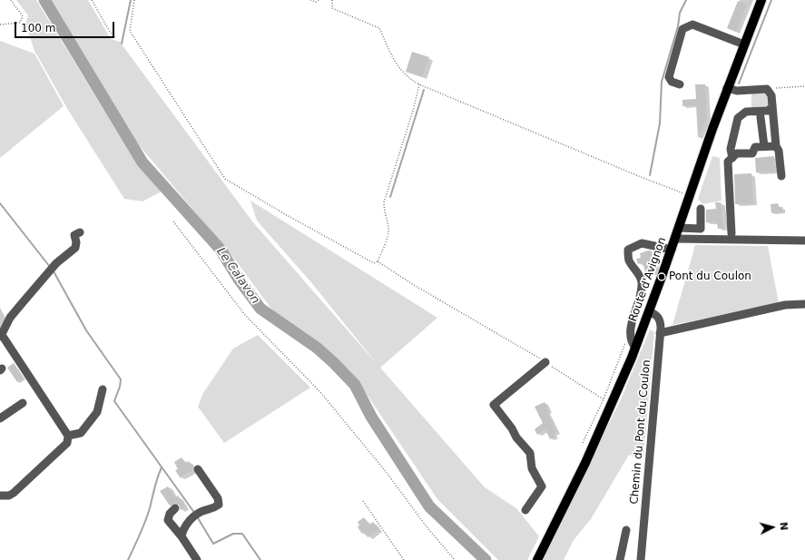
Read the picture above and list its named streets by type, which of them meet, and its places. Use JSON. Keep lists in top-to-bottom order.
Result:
{
  "streets": {
    "main road": ["Route d'Avignon"],
    "street": ["Chemin du Pont du Coulon"]
  },
  "crossings": [
    ["Route d'Avignon", "Chemin du Pont du Coulon"]
  ],
  "water": ["Le Calavon"],
  "places": ["Pont du Coulon"],
  "scale_bar": "100 m",
  "north": "right"
}
